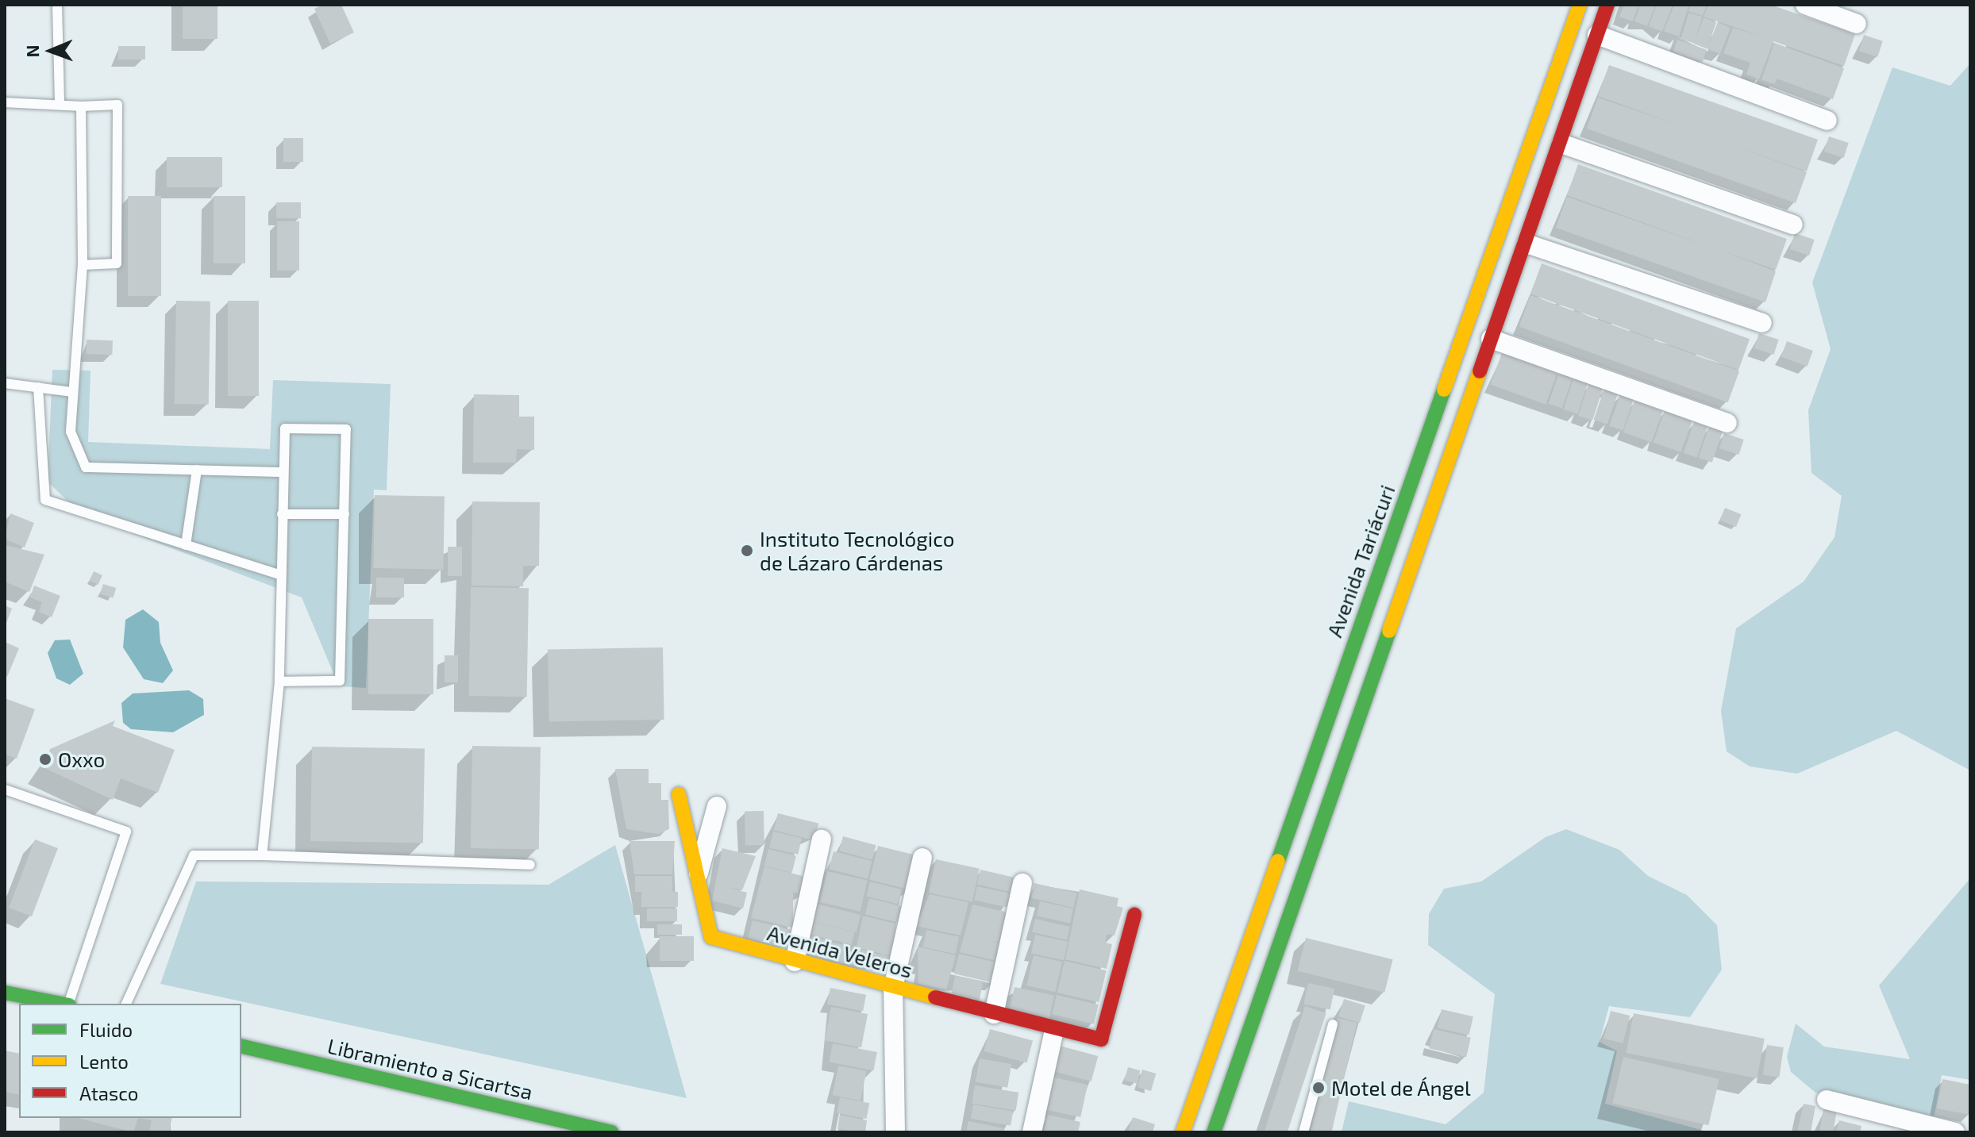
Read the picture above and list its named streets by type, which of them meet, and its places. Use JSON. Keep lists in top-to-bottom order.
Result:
{
  "streets": {
    "street": ["Avenida Tariácuri", "Avenida Veleros", "Libramiento a Sicartsa"]
  },
  "places": ["Instituto Tecnológico de Lázaro Cárdenas", "Oxxo", "Motel de Ángel"],
  "legend": ["Fluido", "Lento", "Atasco"],
  "north": "left"
}
